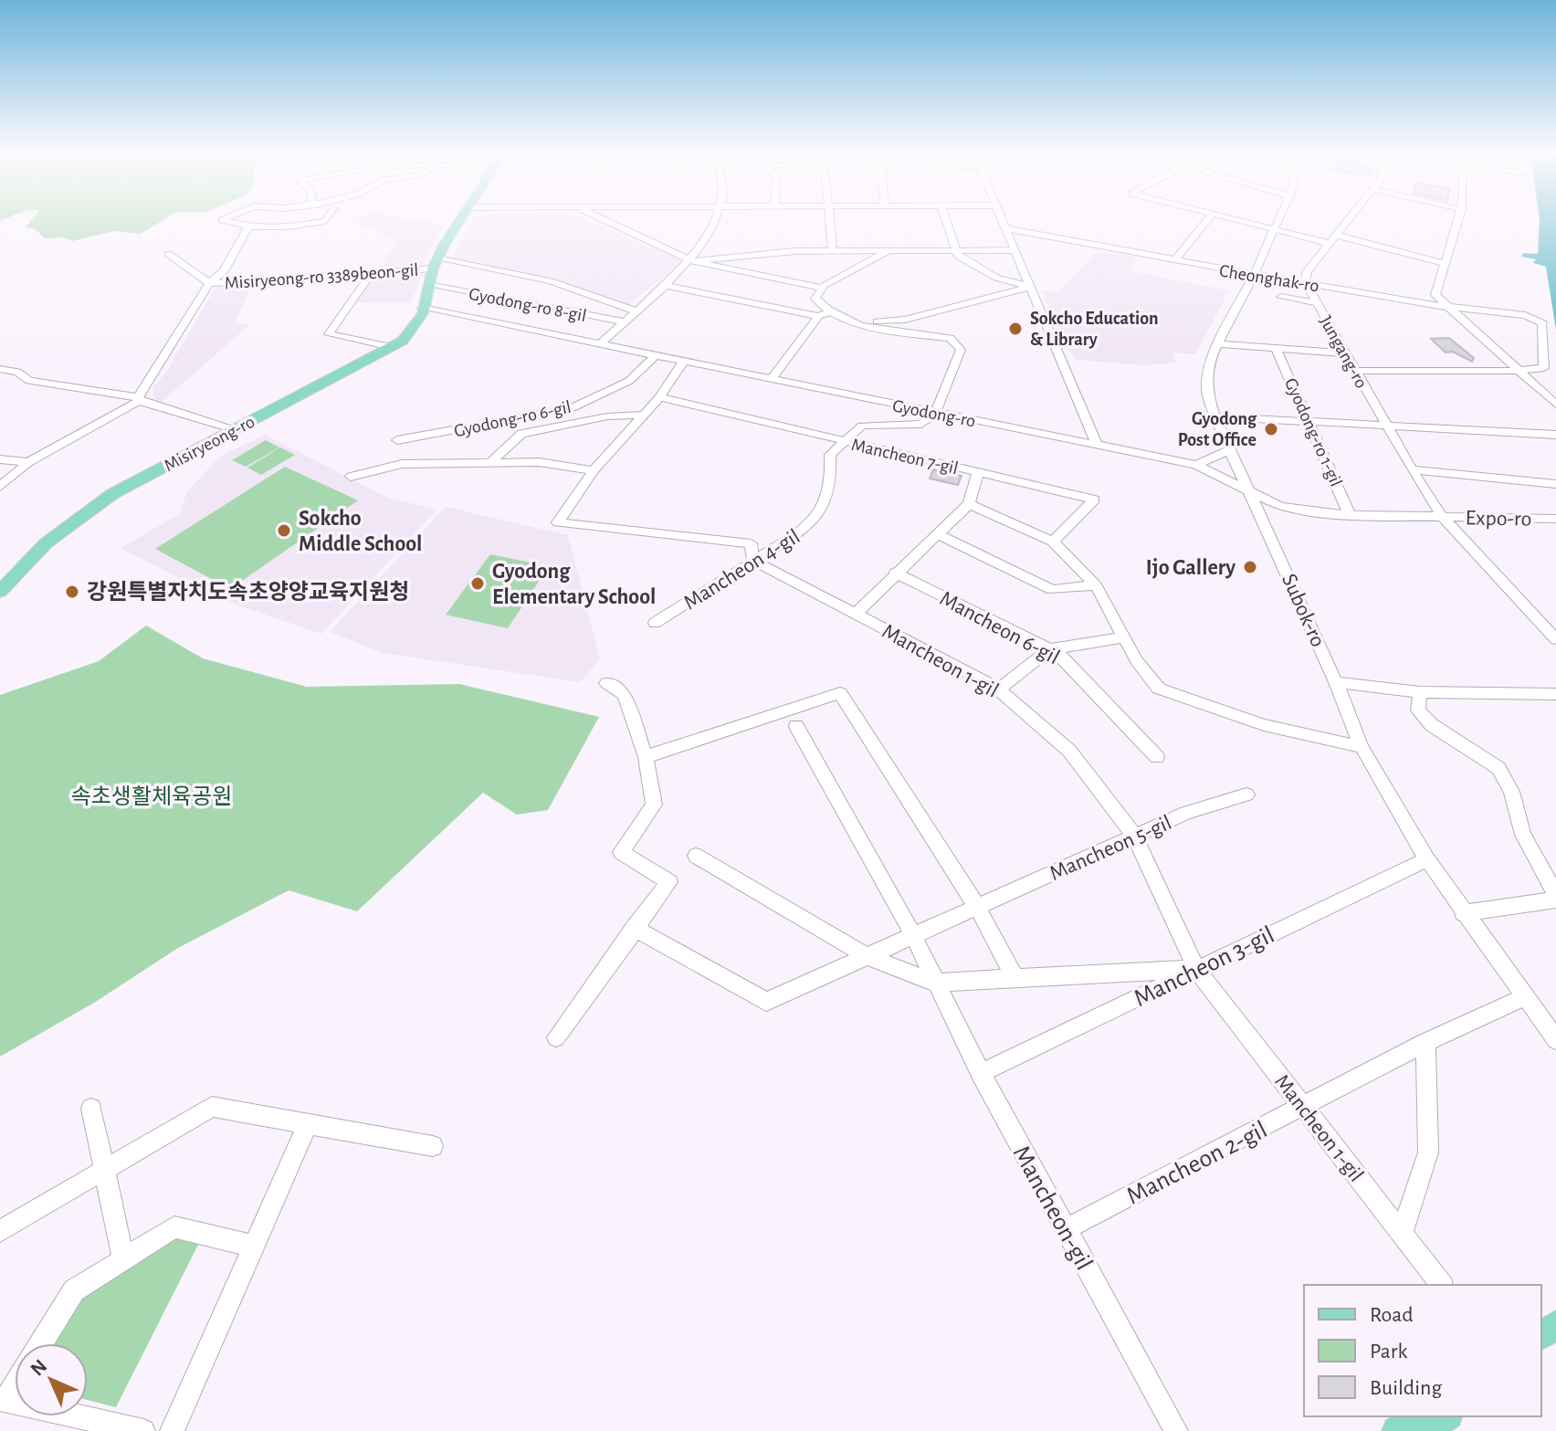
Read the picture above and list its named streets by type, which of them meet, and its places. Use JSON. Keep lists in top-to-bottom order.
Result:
{
  "streets": {
    "main road": ["Misiryeong-ro"],
    "street": [
      "Misiryeong-ro 3389beon-gil",
      "Cheonghak-ro",
      "Gyodong-ro 8-gil",
      "Jungang-ro",
      "Gyodong-ro",
      "Gyodong-ro 6-gil",
      "Gyodong-ro 1-gil",
      "Mancheon 7-gil",
      "Expo-ro",
      "Mancheon 4-gil",
      "Subok-ro",
      "Mancheon 6-gil",
      "Mancheon 1-gil",
      "Mancheon 5-gil",
      "Mancheon 3-gil",
      "Mancheon 2-gil",
      "Mancheon-gil"
    ]
  },
  "crossings": [
    ["Misiryeong-ro 3389beon-gil", "Misiryeong-ro"],
    ["Cheonghak-ro", "Jungang-ro"],
    ["Cheonghak-ro", "Subok-ro"],
    ["Jungang-ro", "Gyodong-ro"],
    ["Jungang-ro", "Expo-ro"],
    ["Gyodong-ro", "Gyodong-ro 6-gil"],
    ["Gyodong-ro", "Gyodong-ro 1-gil"],
    ["Gyodong-ro", "Misiryeong-ro"],
    ["Gyodong-ro", "Expo-ro"],
    ["Gyodong-ro", "Subok-ro"],
    ["Gyodong-ro", "Mancheon 1-gil"],
    ["Mancheon 7-gil", "Mancheon 4-gil"],
    ["Mancheon 7-gil", "Subok-ro"],
    ["Mancheon 7-gil", "Mancheon 1-gil"],
    ["Mancheon 4-gil", "Mancheon 1-gil"],
    ["Subok-ro", "Mancheon 3-gil"],
    ["Subok-ro", "Mancheon 2-gil"],
    ["Mancheon 1-gil", "Mancheon 5-gil"],
    ["Mancheon 1-gil", "Mancheon 3-gil"],
    ["Mancheon 1-gil", "Mancheon 2-gil"],
    ["Mancheon 5-gil", "Mancheon-gil"],
    ["Mancheon 3-gil", "Mancheon-gil"],
    ["Mancheon 2-gil", "Mancheon-gil"]
  ],
  "parks": ["속초생활체육공원"],
  "places": [
    "Sokcho Education & Library",
    "Gyodong Post Office",
    "Sokcho Middle School",
    "Ijo Gallery",
    "Gyodong Elementary School",
    "강원특별자치도속초양양교육지원청"
  ],
  "legend": ["Road", "Park", "Building"],
  "north": "top left"
}
